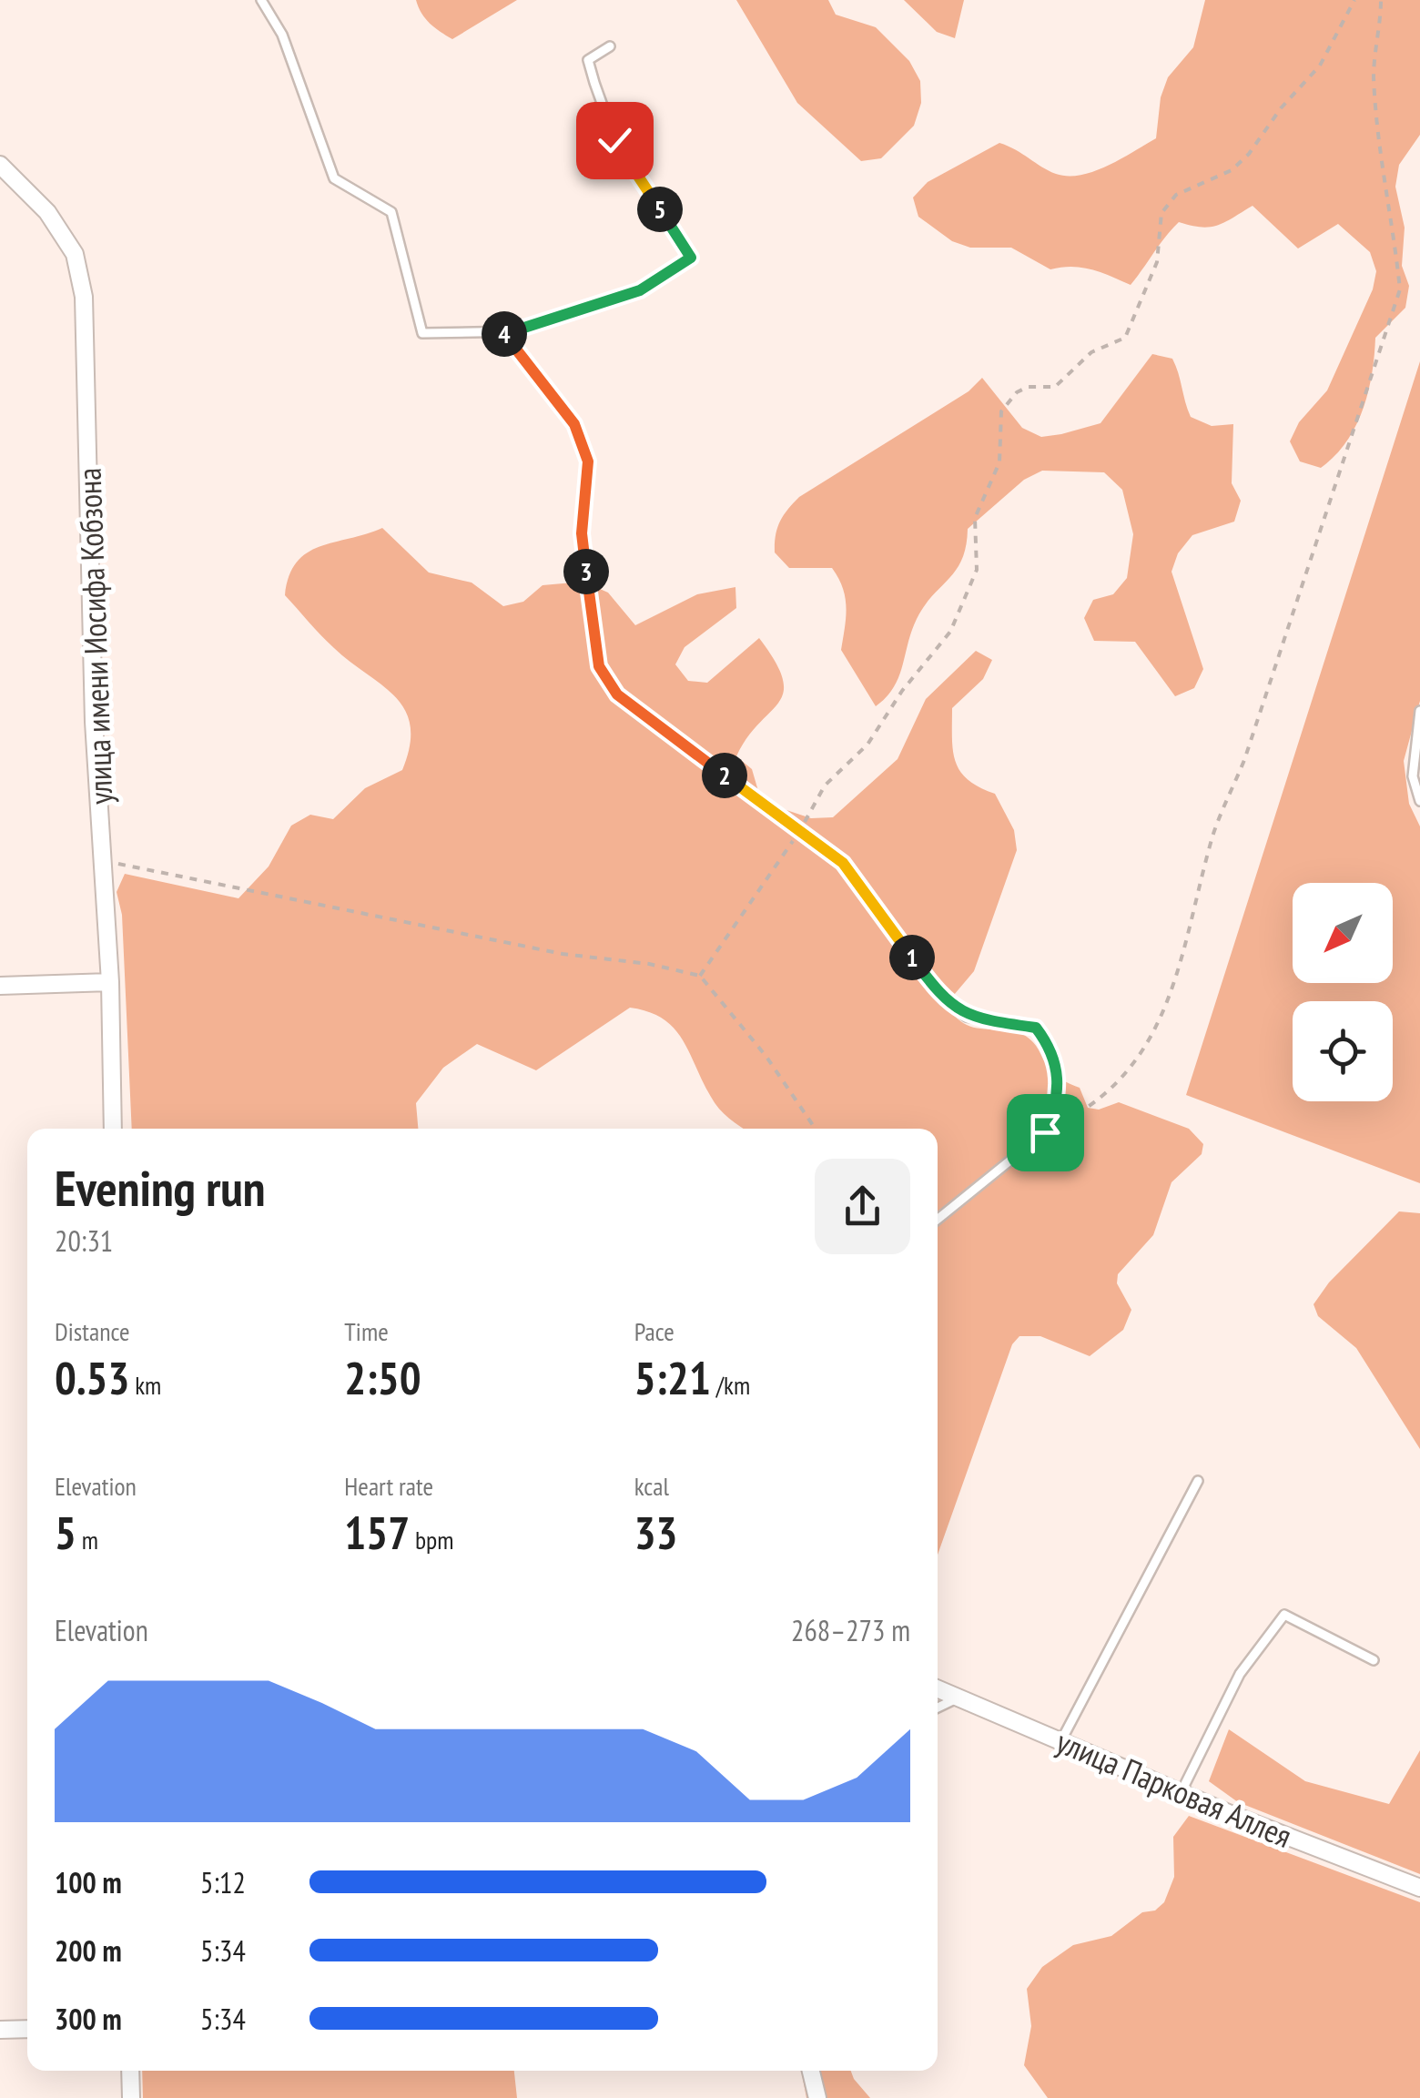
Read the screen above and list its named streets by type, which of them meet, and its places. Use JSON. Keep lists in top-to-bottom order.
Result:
{
  "streets": {
    "street": ["улица имени Иосифа Кобзона", "улица Парковая Аллея"]
  },
  "north": "bottom left",
  "page": {
    "pins": [
      "5",
      "4",
      "3",
      "2",
      "1"
    ],
    "heading": ["Evening run", "20:31"],
    "stats": [
      ["Distance", "0.53 km"],
      ["Time", "2:50"],
      ["Pace", "5:21 /km"],
      ["Elevation", "5 m"],
      ["Heart rate", "157 bpm"],
      ["kcal", "33"]
    ],
    "chart": ["Elevation", "268–273 m"],
    "list": [
      {
        "name": "100 m",
        "note": "5:12"
      },
      {
        "name": "200 m",
        "note": "5:34"
      },
      {
        "name": "300 m",
        "note": "5:34"
      }
    ]
  }
}
